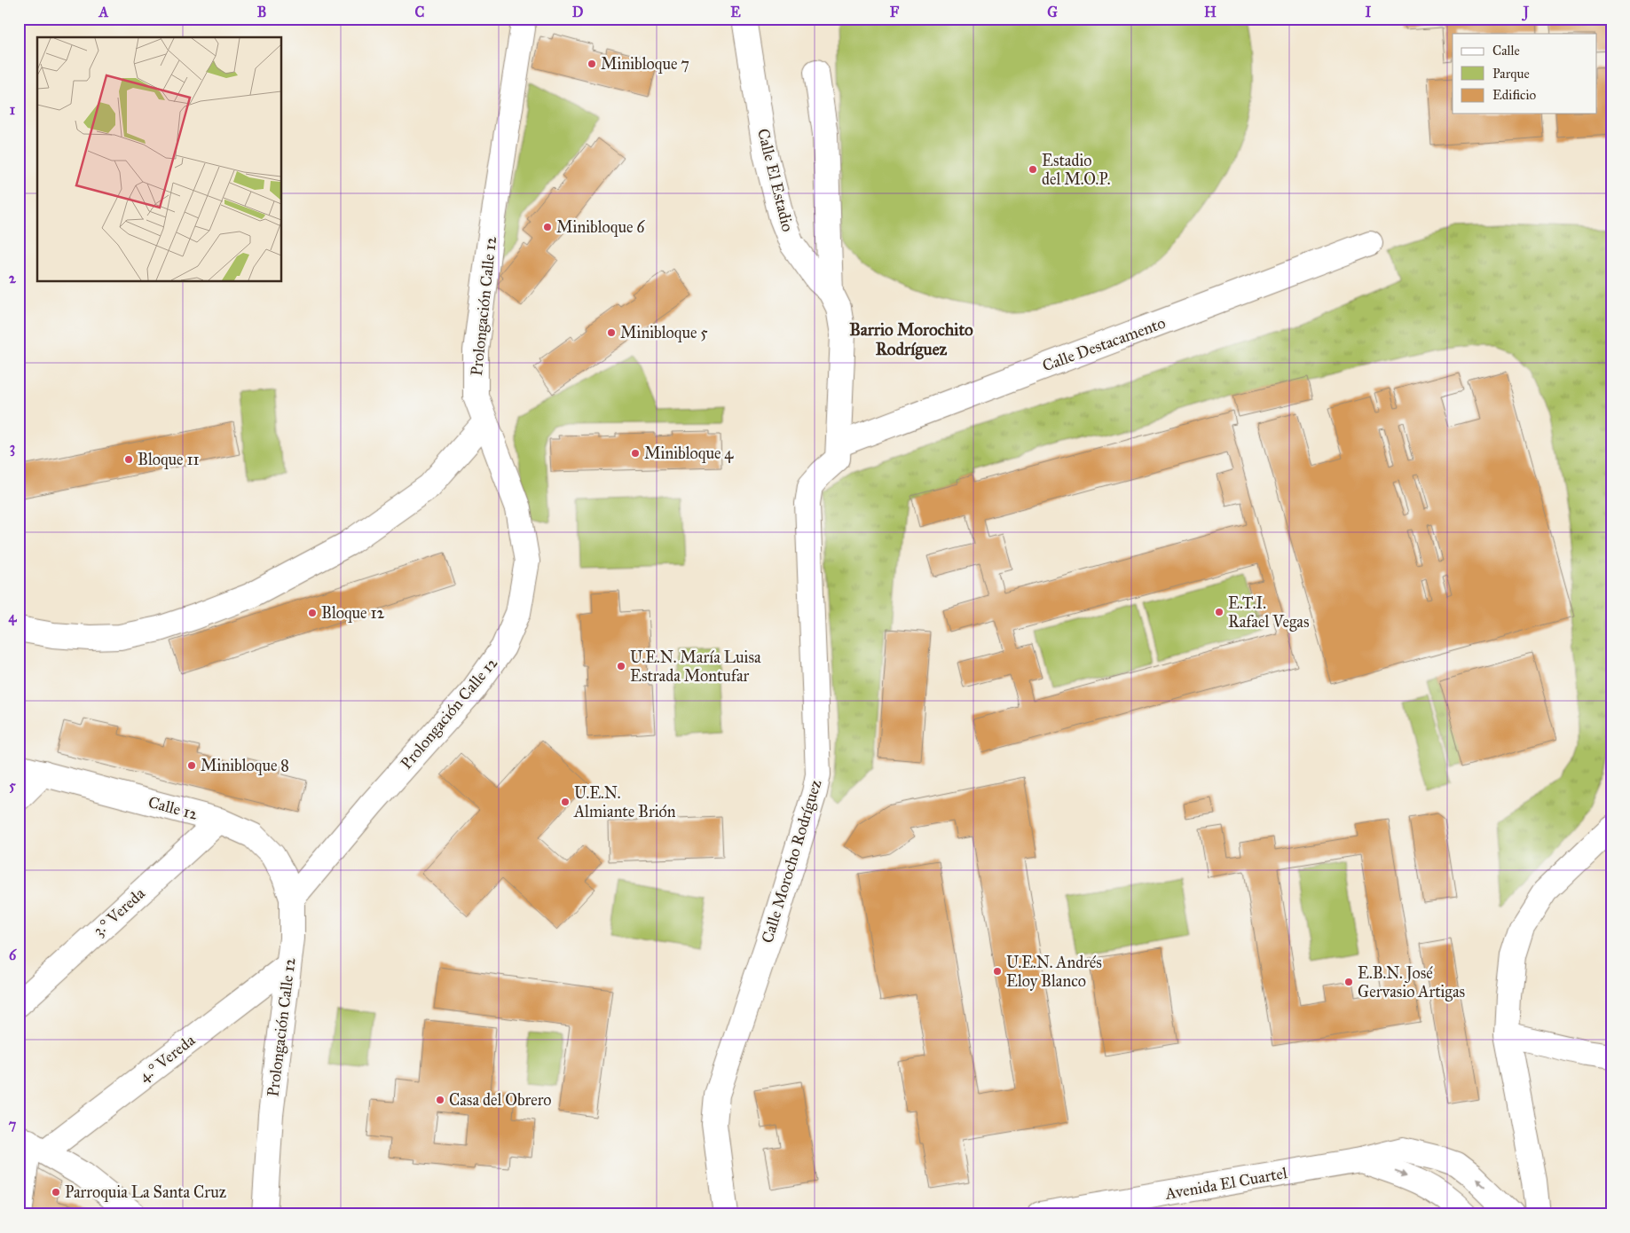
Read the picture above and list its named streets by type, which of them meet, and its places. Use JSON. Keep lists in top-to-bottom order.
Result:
{
  "streets": {
    "street": [
      "Calle El Estadio",
      "Prolongación Calle 12",
      "Calle Destacamento",
      "Calle 12",
      "Calle Morocho Rodríguez",
      "3.° Vereda",
      "4.° Vereda",
      "Avenida El Cuartel"
    ]
  },
  "crossings": [
    ["Calle El Estadio", "Calle Destacamento"],
    ["Calle El Estadio", "Calle Morocho Rodríguez"],
    ["Prolongación Calle 12", "Calle 12"],
    ["Prolongación Calle 12", "4.° Vereda"],
    ["Calle Destacamento", "Calle Morocho Rodríguez"],
    ["Calle 12", "3.° Vereda"]
  ],
  "districts": ["Barrio Morochito Rodríguez"],
  "places": [
    "Minibloque 7",
    "Estadio del M.O.P.",
    "Minibloque 6",
    "Minibloque 5",
    "Minibloque 4",
    "Bloque 11",
    "E.T.I. Rafael Vegas",
    "Bloque 12",
    "U.E.N. María Luisa Estrada Montufar",
    "Minibloque 8",
    "U.E.N. Almiante Brión",
    "U.E.N. Andrés Eloy Blanco",
    "E.B.N. José Gervasio Artigas",
    "Casa del Obrero",
    "Parroquia La Santa Cruz"
  ],
  "legend": ["Calle", "Parque", "Edificio"],
  "grid": {
    "columns": [
      "A",
      "B",
      "C",
      "D",
      "E",
      "F",
      "G",
      "H",
      "I",
      "J"
    ],
    "rows": [
      "1",
      "2",
      "3",
      "4",
      "5",
      "6",
      "7"
    ]
  }
}
